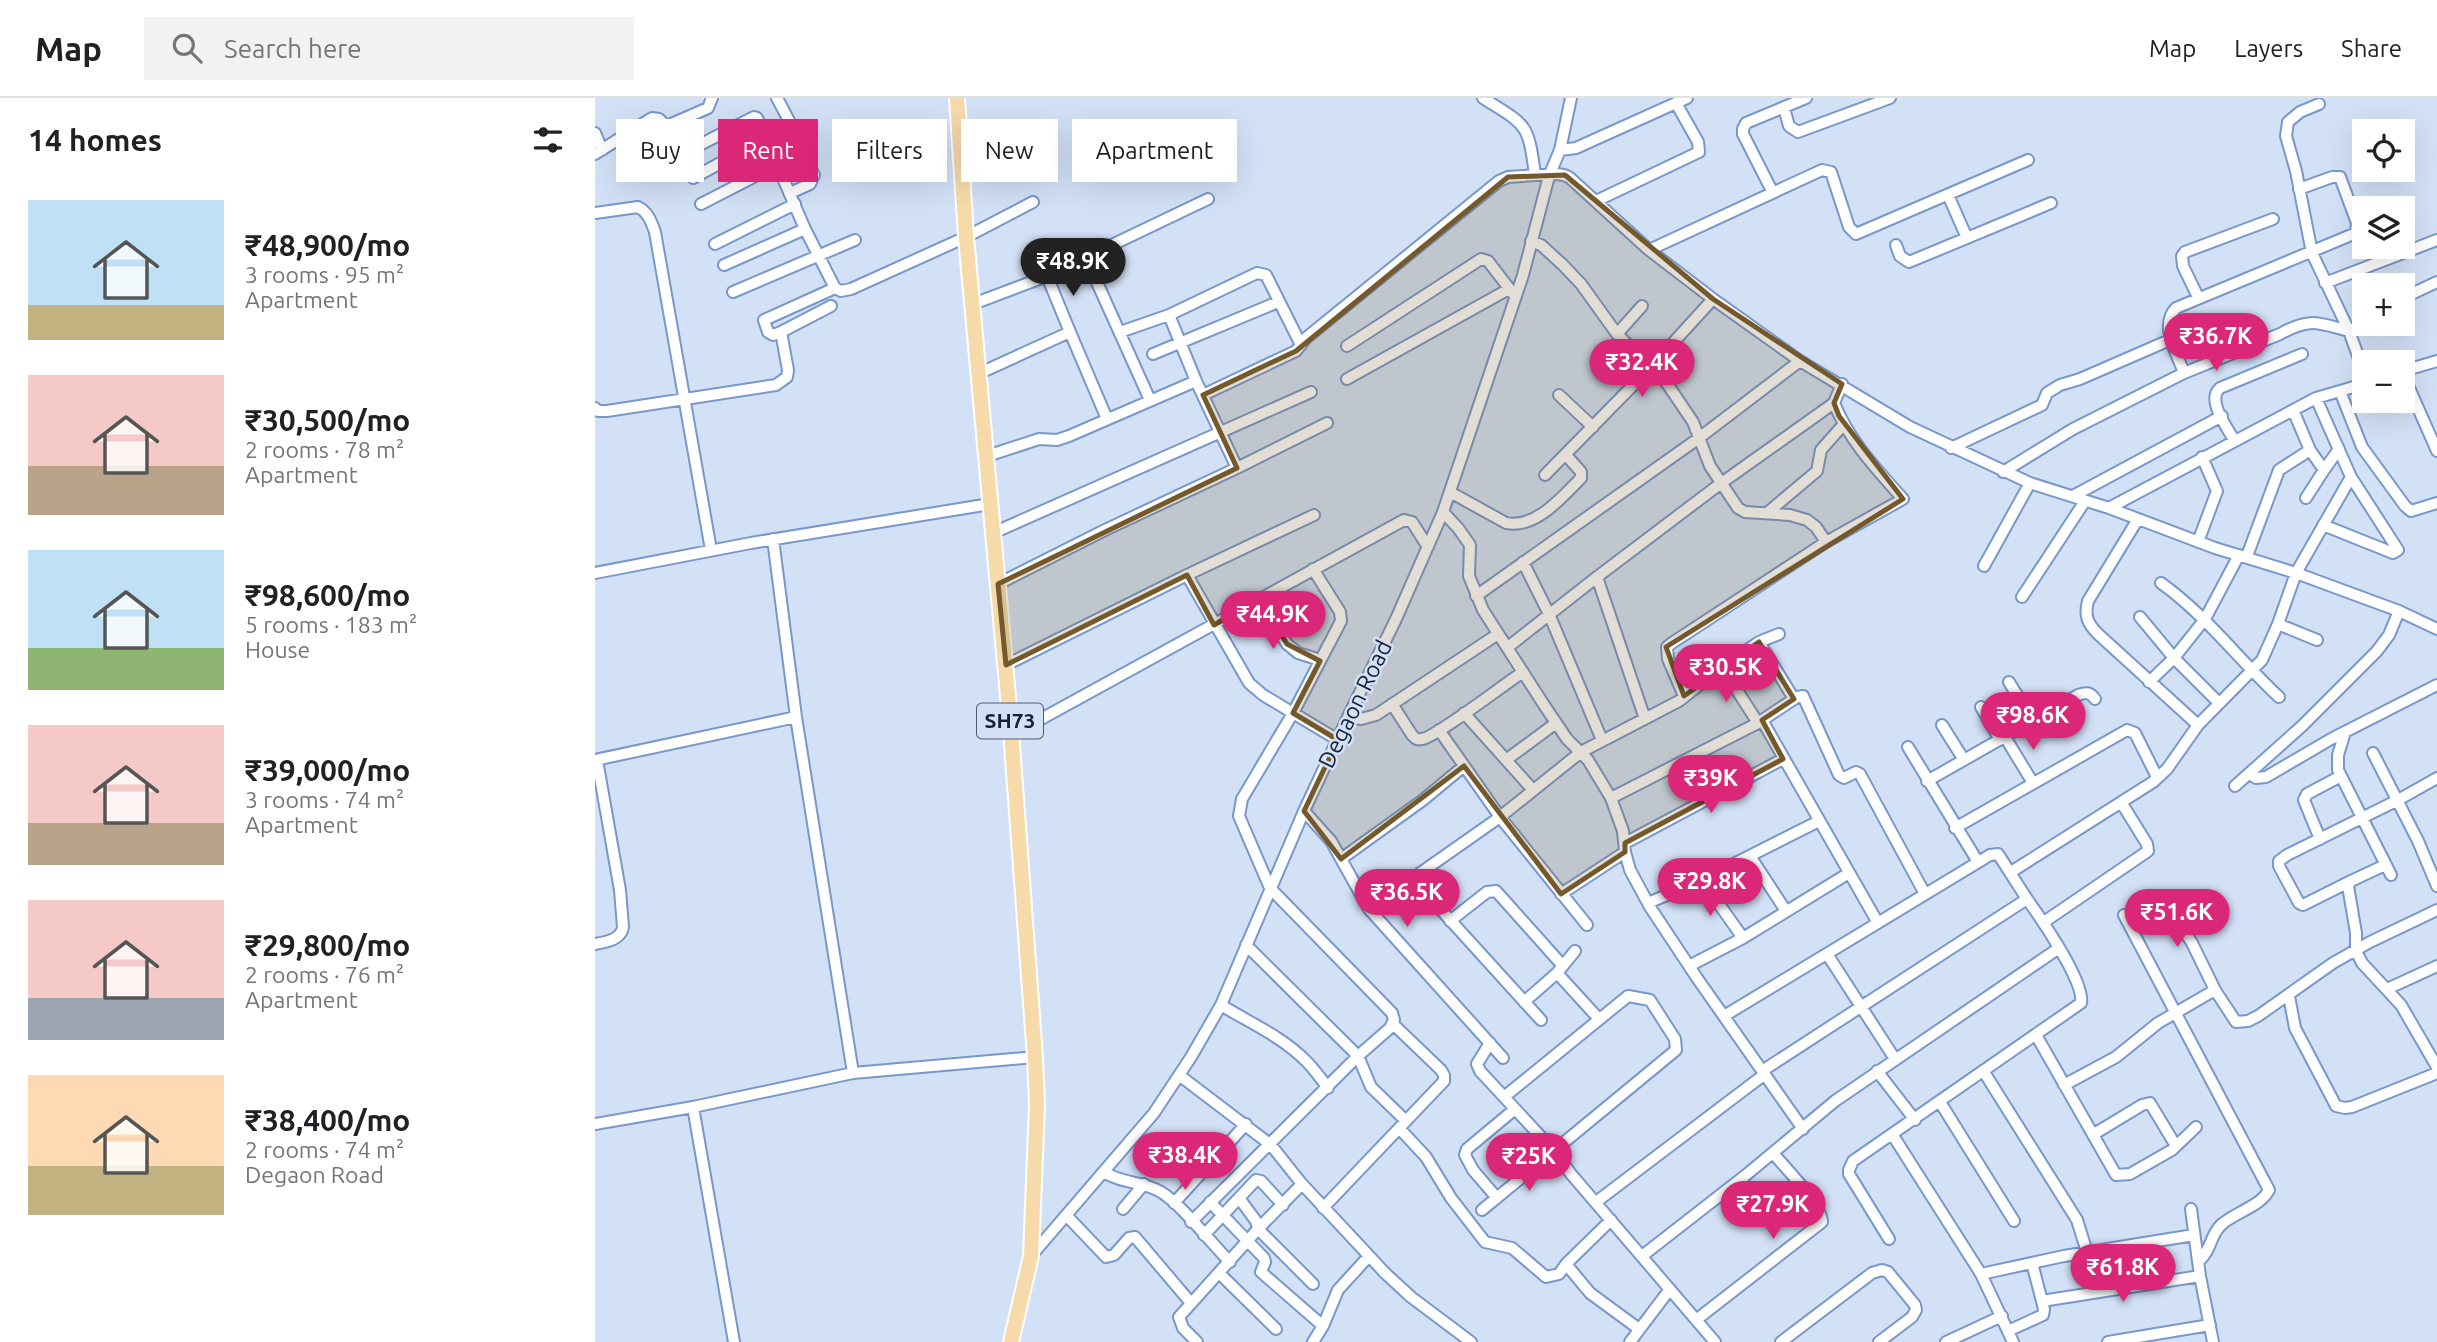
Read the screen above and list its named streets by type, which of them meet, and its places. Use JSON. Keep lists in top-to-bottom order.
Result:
{
  "streets": {
    "main road": ["SH73"],
    "street": ["Degaon Road"]
  },
  "crossings": [
    ["Degaon Road", "SH73"]
  ],
  "page": {
    "header": "Map",
    "search": "Search here",
    "nav": ["Map", "Layers", "Share"],
    "heading": "14 homes",
    "map_buttons": ["+", "−"],
    "chip": [
      "Buy",
      "Rent",
      "Filters",
      "New",
      "Apartment"
    ],
    "list": [
      {
        "name": "₹48,900/mo",
        "note": "3 rooms · 95 m² · Apartment"
      },
      {
        "name": "₹30,500/mo",
        "note": "2 rooms · 78 m² · Apartment"
      },
      {
        "name": "₹98,600/mo",
        "note": "5 rooms · 183 m² · House"
      },
      {
        "name": "₹39,000/mo",
        "note": "3 rooms · 74 m² · Apartment"
      },
      {
        "name": "₹29,800/mo",
        "note": "2 rooms · 76 m² · Apartment"
      },
      {
        "name": "₹38,400/mo",
        "note": "2 rooms · 74 m² · Degaon Road"
      }
    ],
    "price": [
      "₹48.9K",
      "₹36.7K",
      "₹32.4K",
      "₹44.9K",
      "₹30.5K",
      "₹98.6K",
      "₹39K",
      "₹29.8K",
      "₹36.5K",
      "₹51.6K",
      "₹38.4K",
      "₹25K",
      "₹27.9K",
      "₹61.8K"
    ]
  }
}
